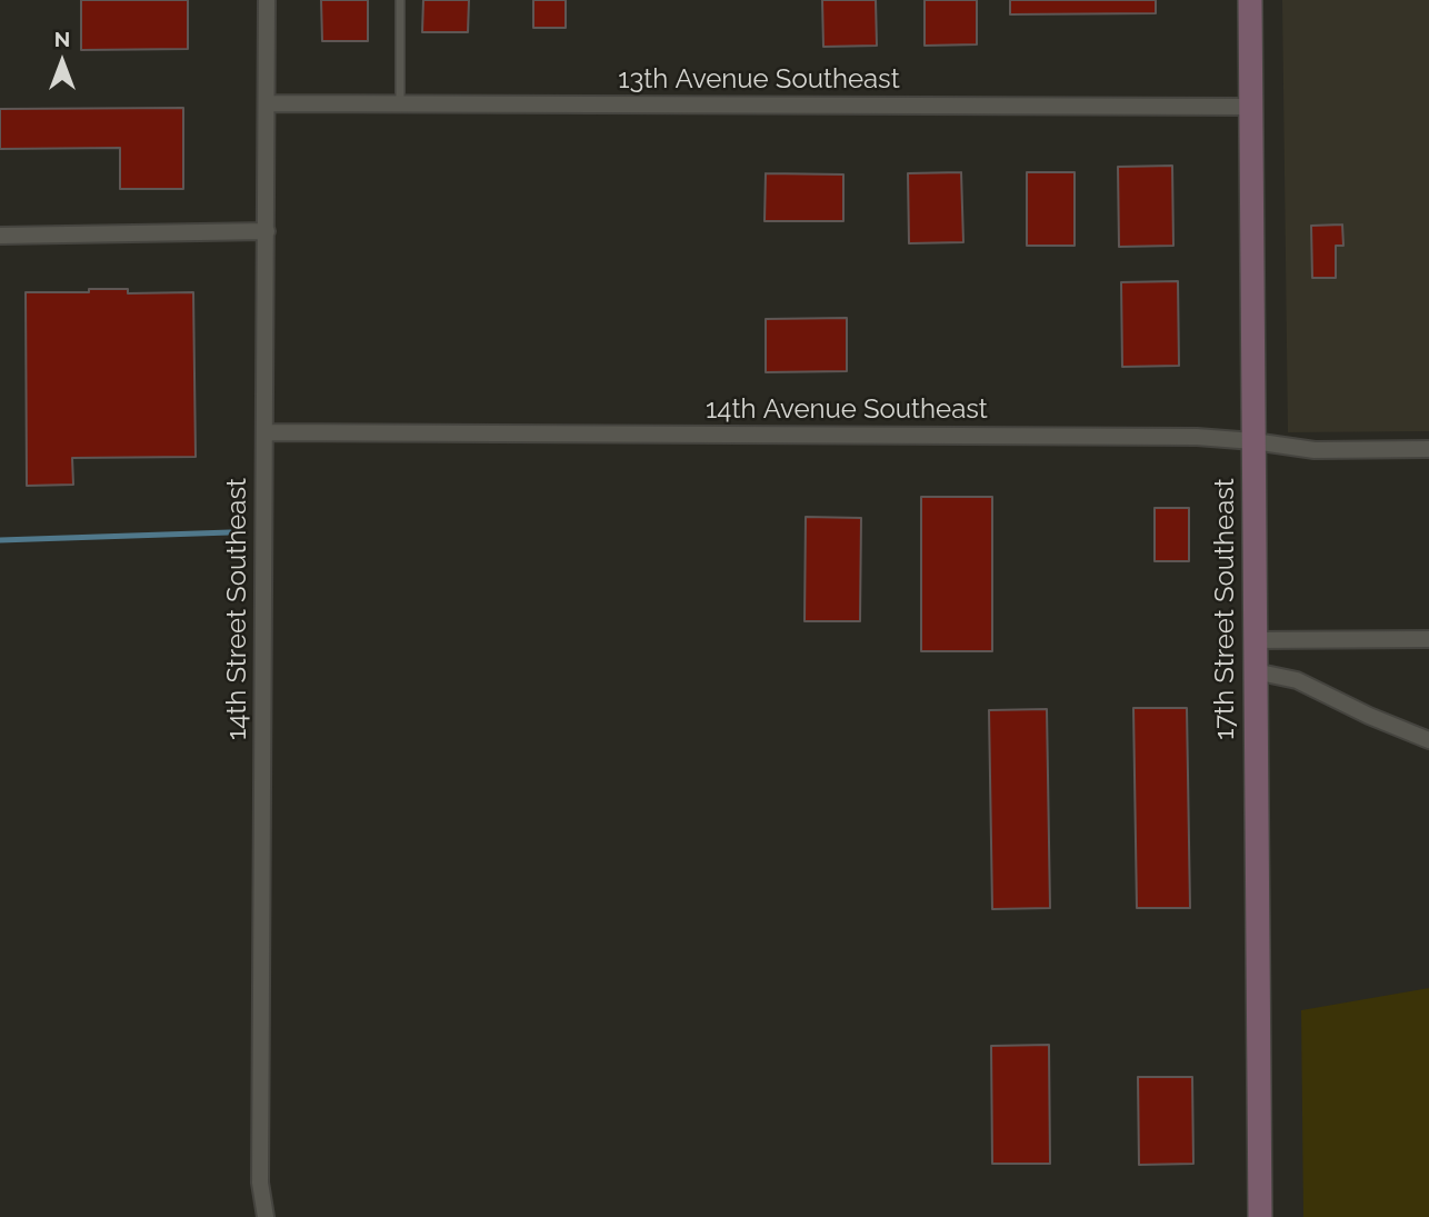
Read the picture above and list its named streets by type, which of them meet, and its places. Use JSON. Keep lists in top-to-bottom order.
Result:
{
  "streets": {
    "street": [
      "13th Avenue Southeast",
      "14th Avenue Southeast",
      "14th Street Southeast",
      "17th Street Southeast"
    ]
  },
  "crossings": [
    ["13th Avenue Southeast", "14th Street Southeast"],
    ["13th Avenue Southeast", "17th Street Southeast"],
    ["14th Avenue Southeast", "14th Street Southeast"],
    ["14th Avenue Southeast", "17th Street Southeast"]
  ],
  "north": "top"
}
